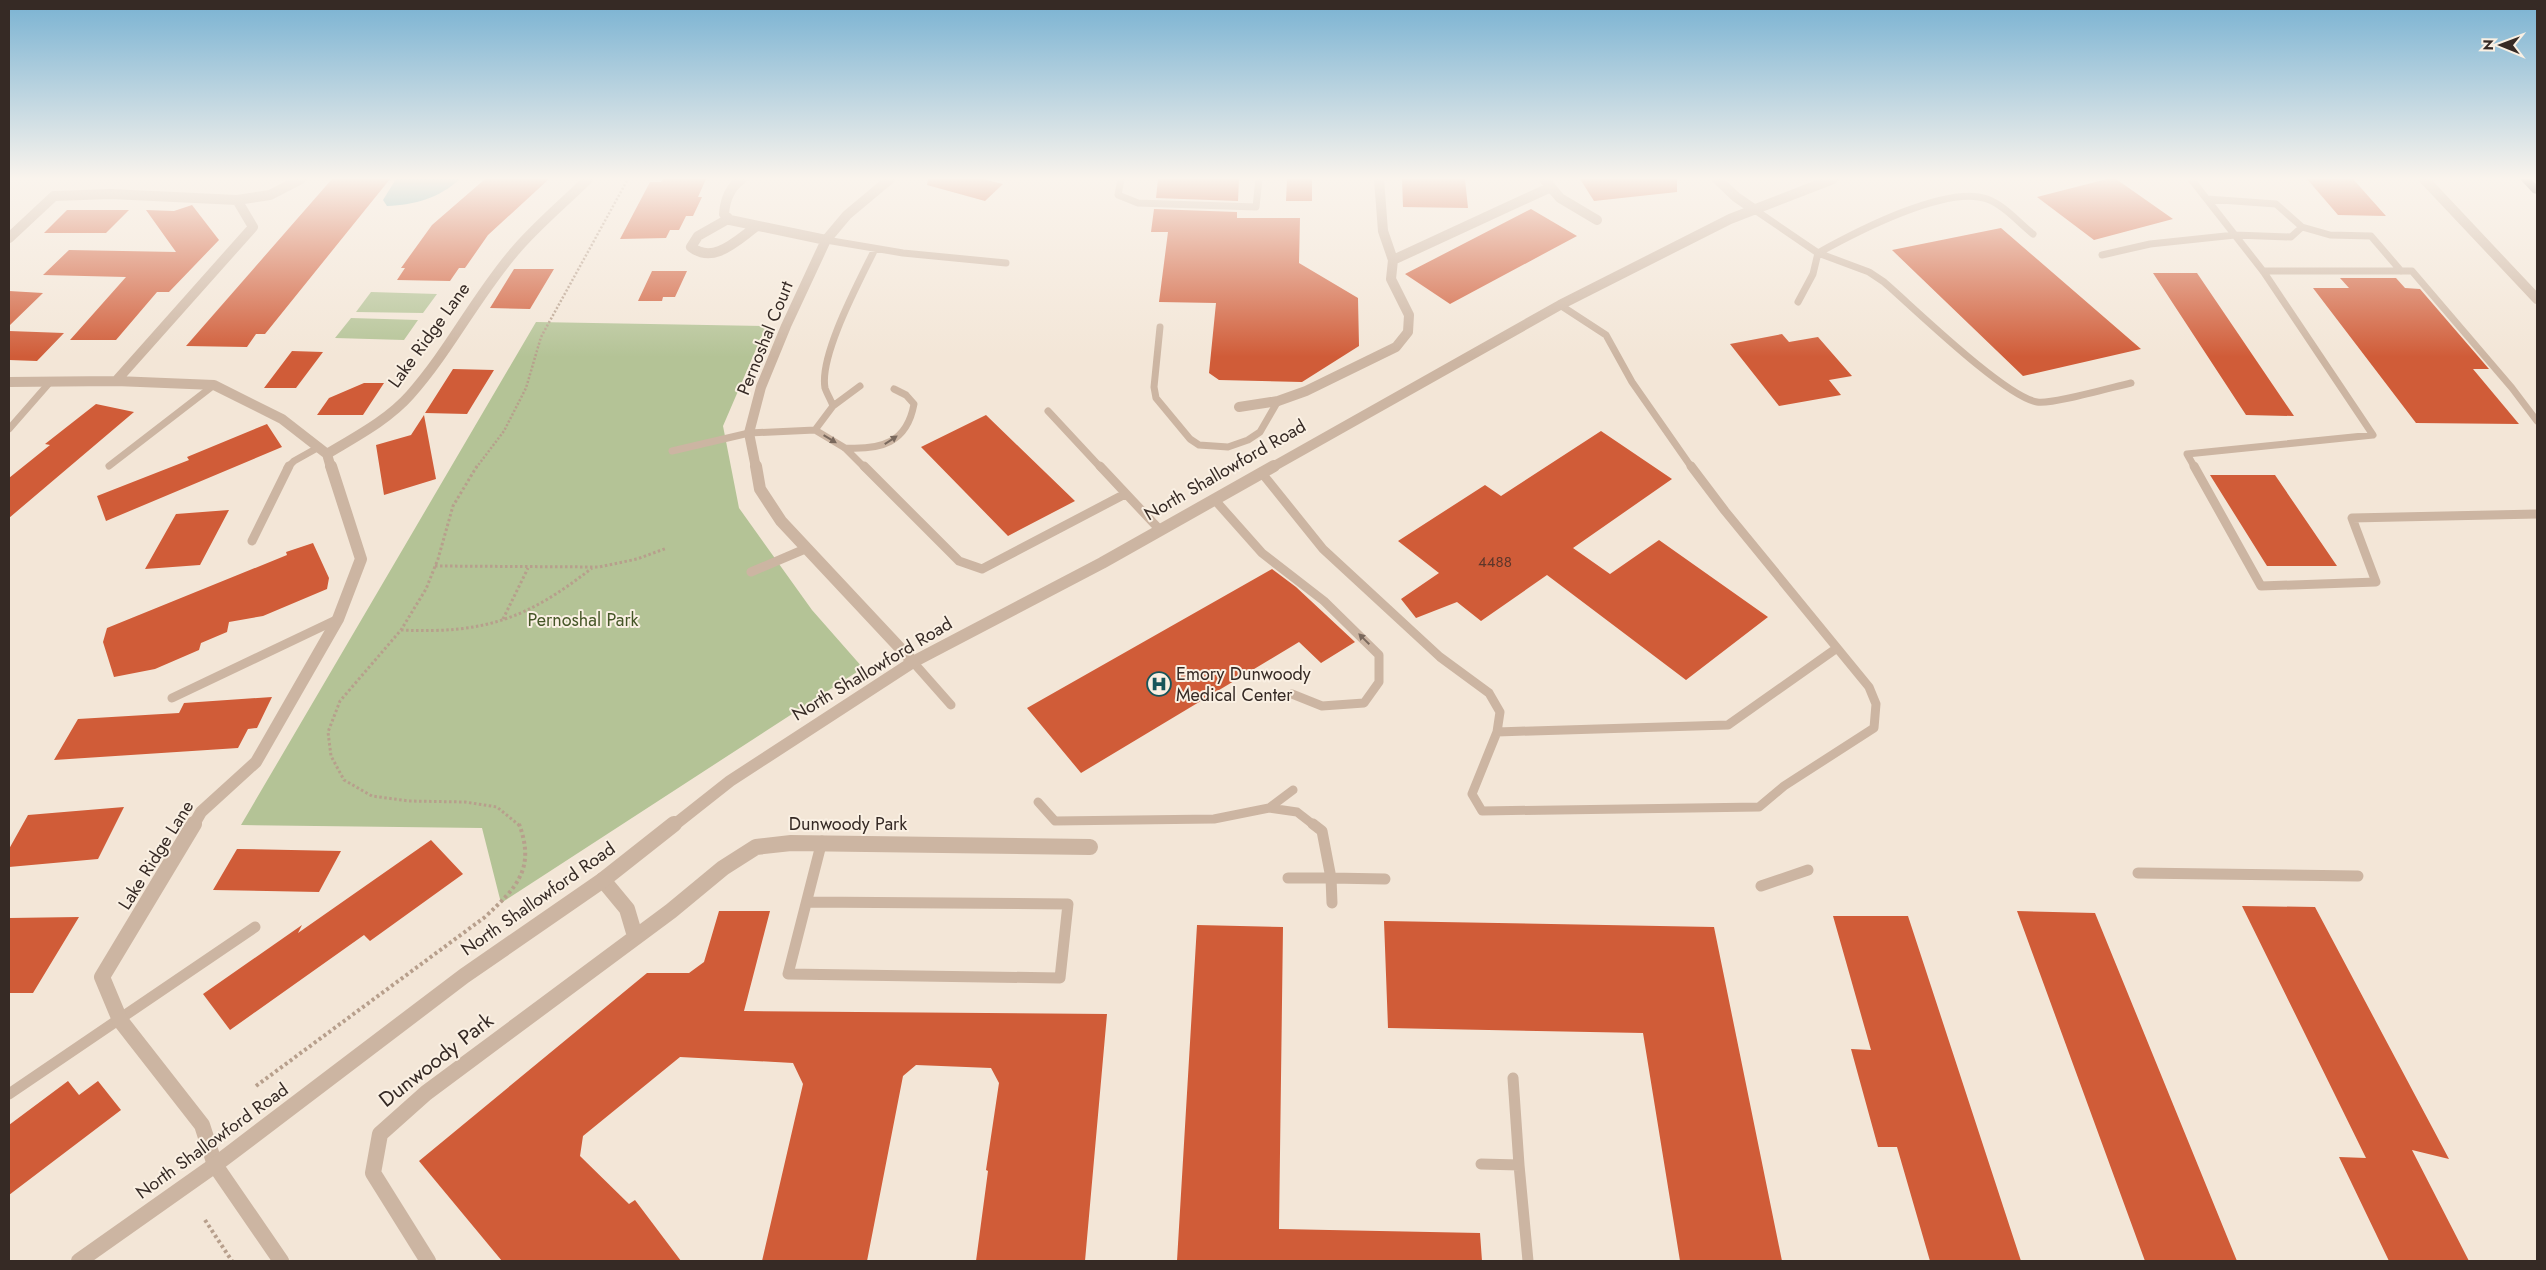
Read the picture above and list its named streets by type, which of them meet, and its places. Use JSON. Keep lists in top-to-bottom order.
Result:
{
  "streets": {
    "street": [
      "Lake Ridge Lane",
      "Pernoshal Court",
      "North Shallowford Road",
      "Dunwoody Park"
    ]
  },
  "crossings": [
    ["Lake Ridge Lane", "North Shallowford Road"],
    ["Pernoshal Court", "North Shallowford Road"]
  ],
  "parks": ["Pernoshal Park"],
  "places": {
    "hospital": ["Emory Dunwoody Medical Center"]
  },
  "house_numbers": ["4488"],
  "north": "left"
}
